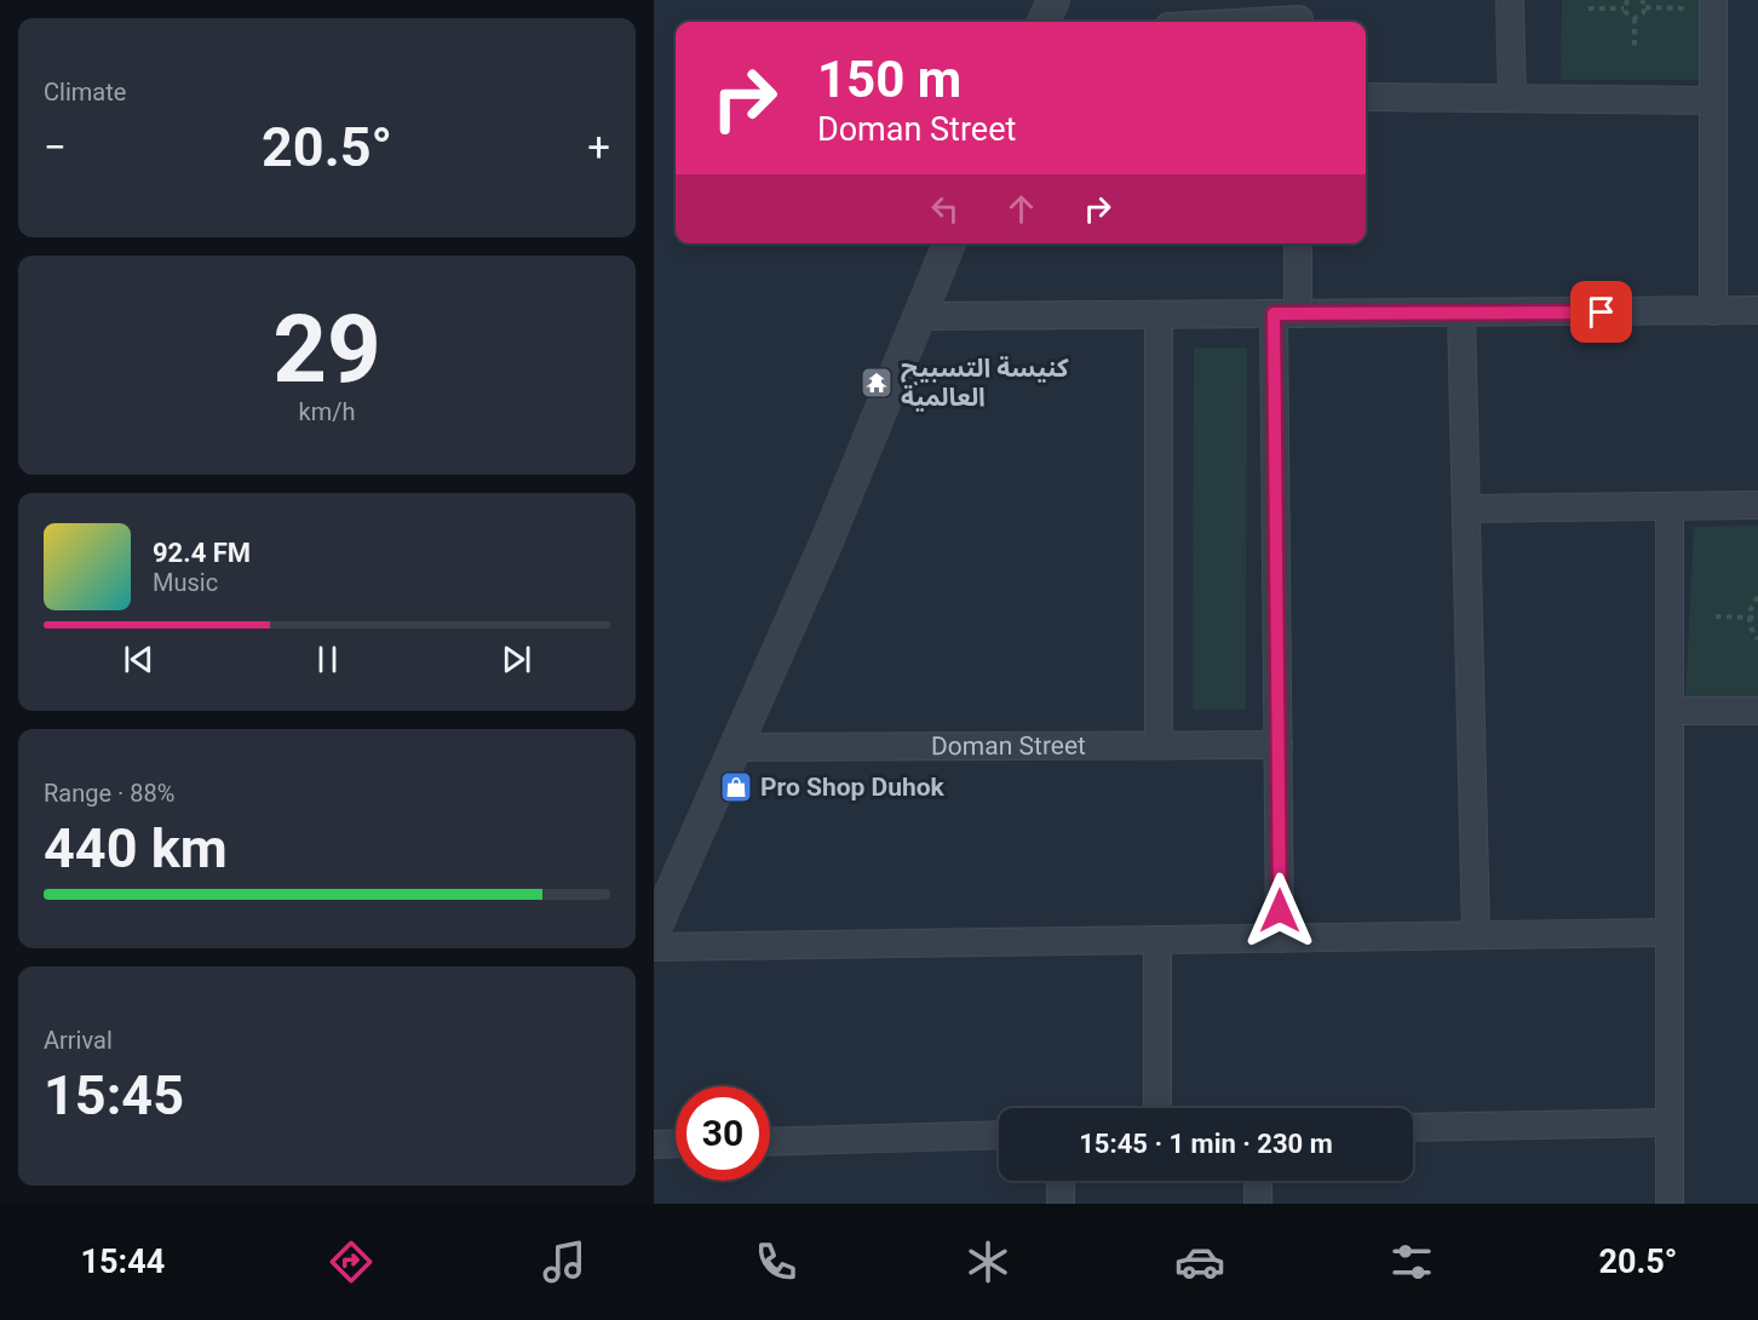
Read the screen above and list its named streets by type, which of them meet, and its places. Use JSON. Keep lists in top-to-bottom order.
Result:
{
  "streets": {
    "street": ["Doman Street"]
  },
  "places": {
    "temple": ["كنيسة التسبيح العالمية"],
    "shop": ["Pro Shop Duhok"]
  },
  "page": {
    "tile": [
      "Climate",
      ["29", "km/h"],
      ["Range · 88%", "440 km"],
      ["Arrival", "15:45"]
    ],
    "turn": ["150 m", "Doman Street"],
    "heat": ["−", "20.5°", "+"],
    "song": ["92.4 FM", "Music"],
    "limit": "30",
    "trip": "15:45 · 1 min · 230 m",
    "tabs": ["15:44", "20.5°"]
  }
}
